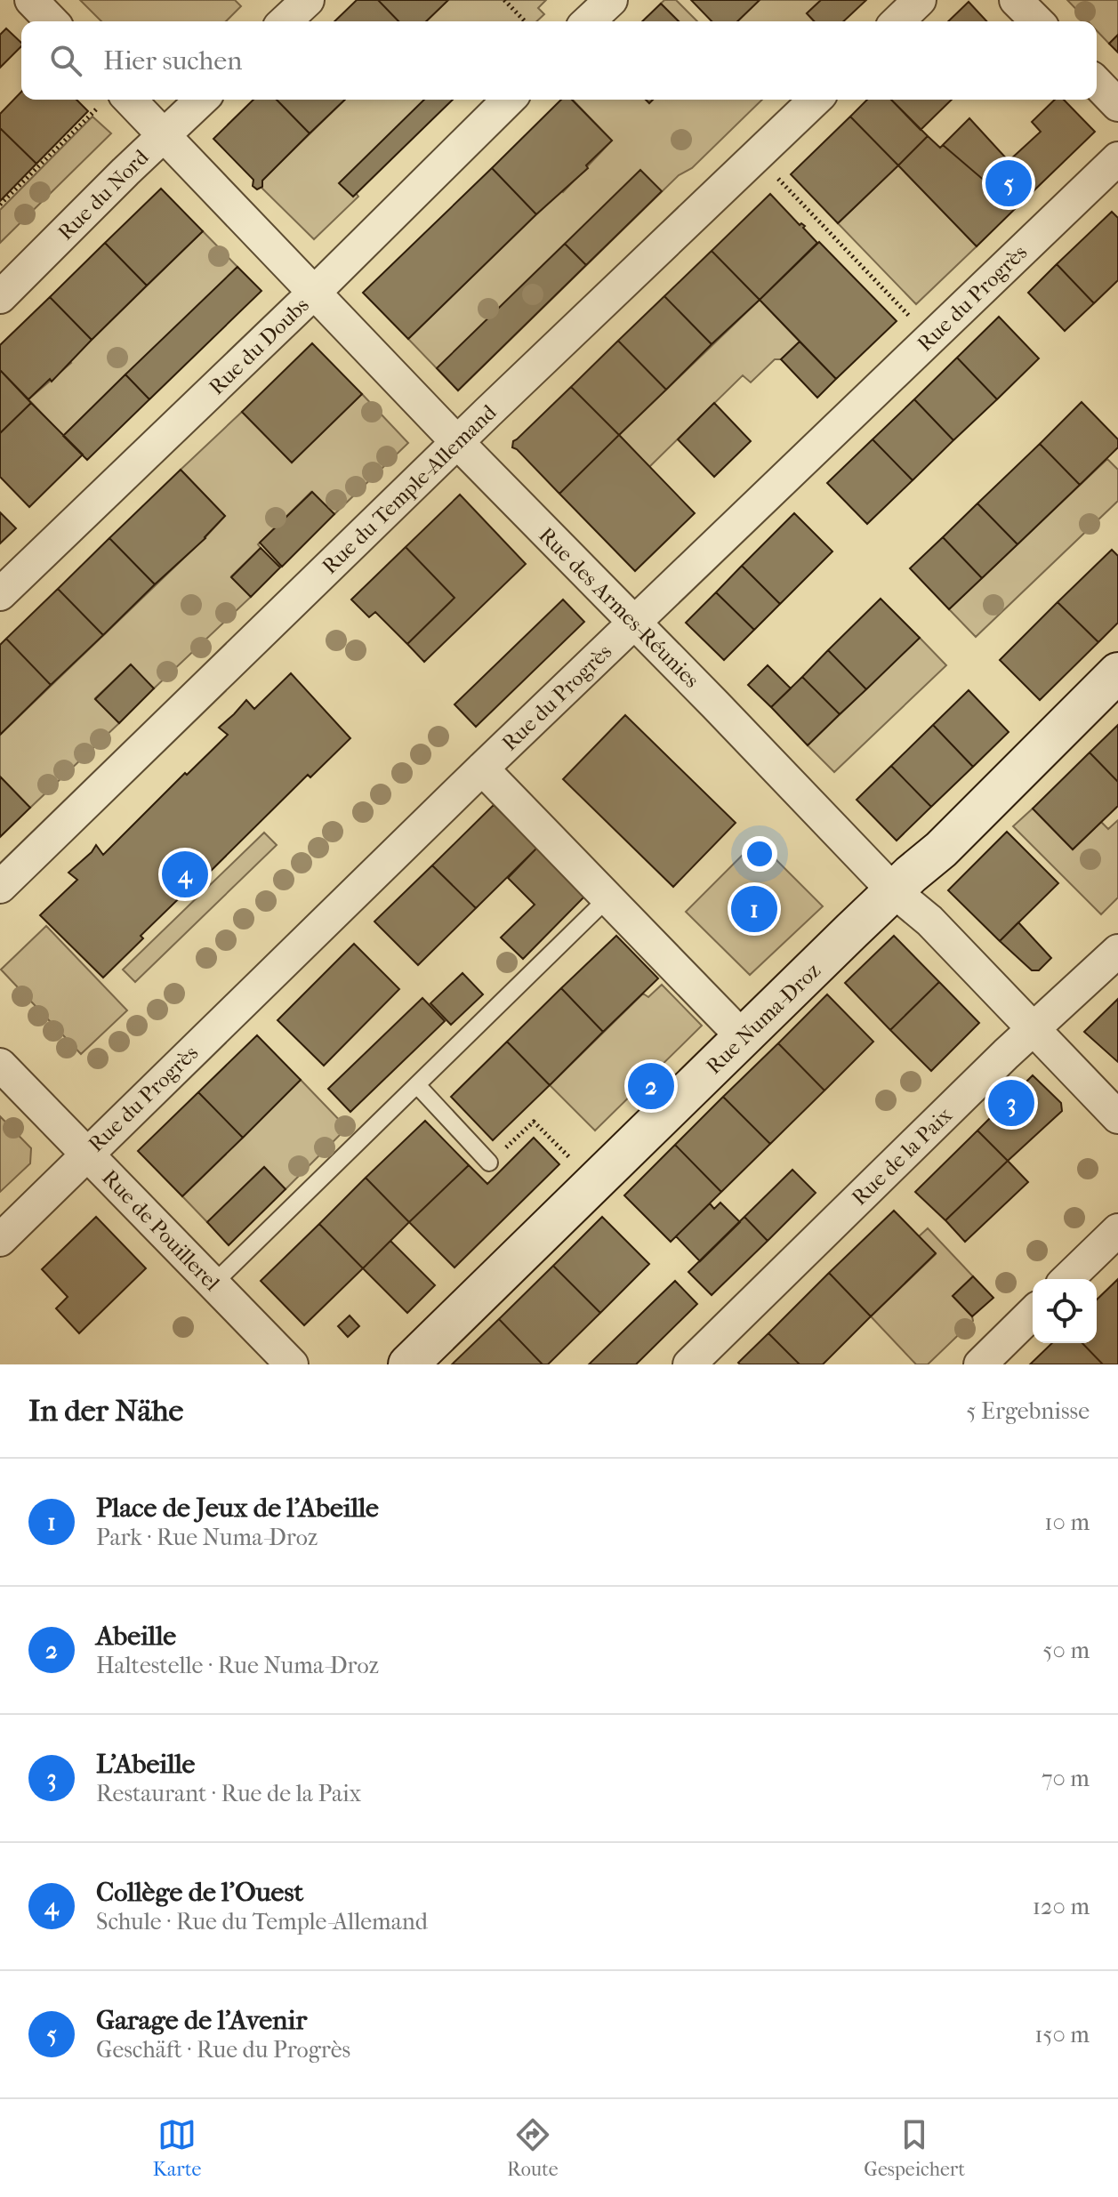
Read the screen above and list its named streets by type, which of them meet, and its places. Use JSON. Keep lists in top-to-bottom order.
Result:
{
  "streets": {
    "main road": ["Rue Numa-Droz"],
    "street": [
      "Rue du Nord",
      "Rue du Progrès",
      "Rue du Doubs",
      "Rue du Temple-Allemand",
      "Rue des Armes-Réunies",
      "Rue de la Paix",
      "Rue de Pouillerel"
    ]
  },
  "crossings": [
    ["Rue du Nord", "Rue des Armes-Réunies"],
    ["Rue du Progrès", "Rue des Armes-Réunies"],
    ["Rue du Progrès", "Rue de Pouillerel"],
    ["Rue du Doubs", "Rue des Armes-Réunies"],
    ["Rue du Temple-Allemand", "Rue des Armes-Réunies"],
    ["Rue des Armes-Réunies", "Rue Numa-Droz"],
    ["Rue des Armes-Réunies", "Rue de la Paix"]
  ],
  "page": {
    "search": "Hier suchen",
    "pins": [
      "5",
      "4",
      "1",
      "2",
      "3"
    ],
    "heading": ["In der Nähe", "5 Ergebnisse"],
    "list": [
      {
        "mark": "1",
        "name": "Place de Jeux de l'Abeille",
        "note": "Park · Rue Numa-Droz",
        "value": "10 m"
      },
      {
        "mark": "2",
        "name": "Abeille",
        "note": "Haltestelle · Rue Numa-Droz",
        "value": "50 m"
      },
      {
        "mark": "3",
        "name": "L'Abeille",
        "note": "Restaurant · Rue de la Paix",
        "value": "70 m"
      },
      {
        "mark": "4",
        "name": "Collège de l'Ouest",
        "note": "Schule · Rue du Temple-Allemand",
        "value": "120 m"
      },
      {
        "mark": "5",
        "name": "Garage de l'Avenir",
        "note": "Geschäft · Rue du Progrès",
        "value": "150 m"
      }
    ],
    "nav": ["Karte", "Route", "Gespeichert"]
  }
}
